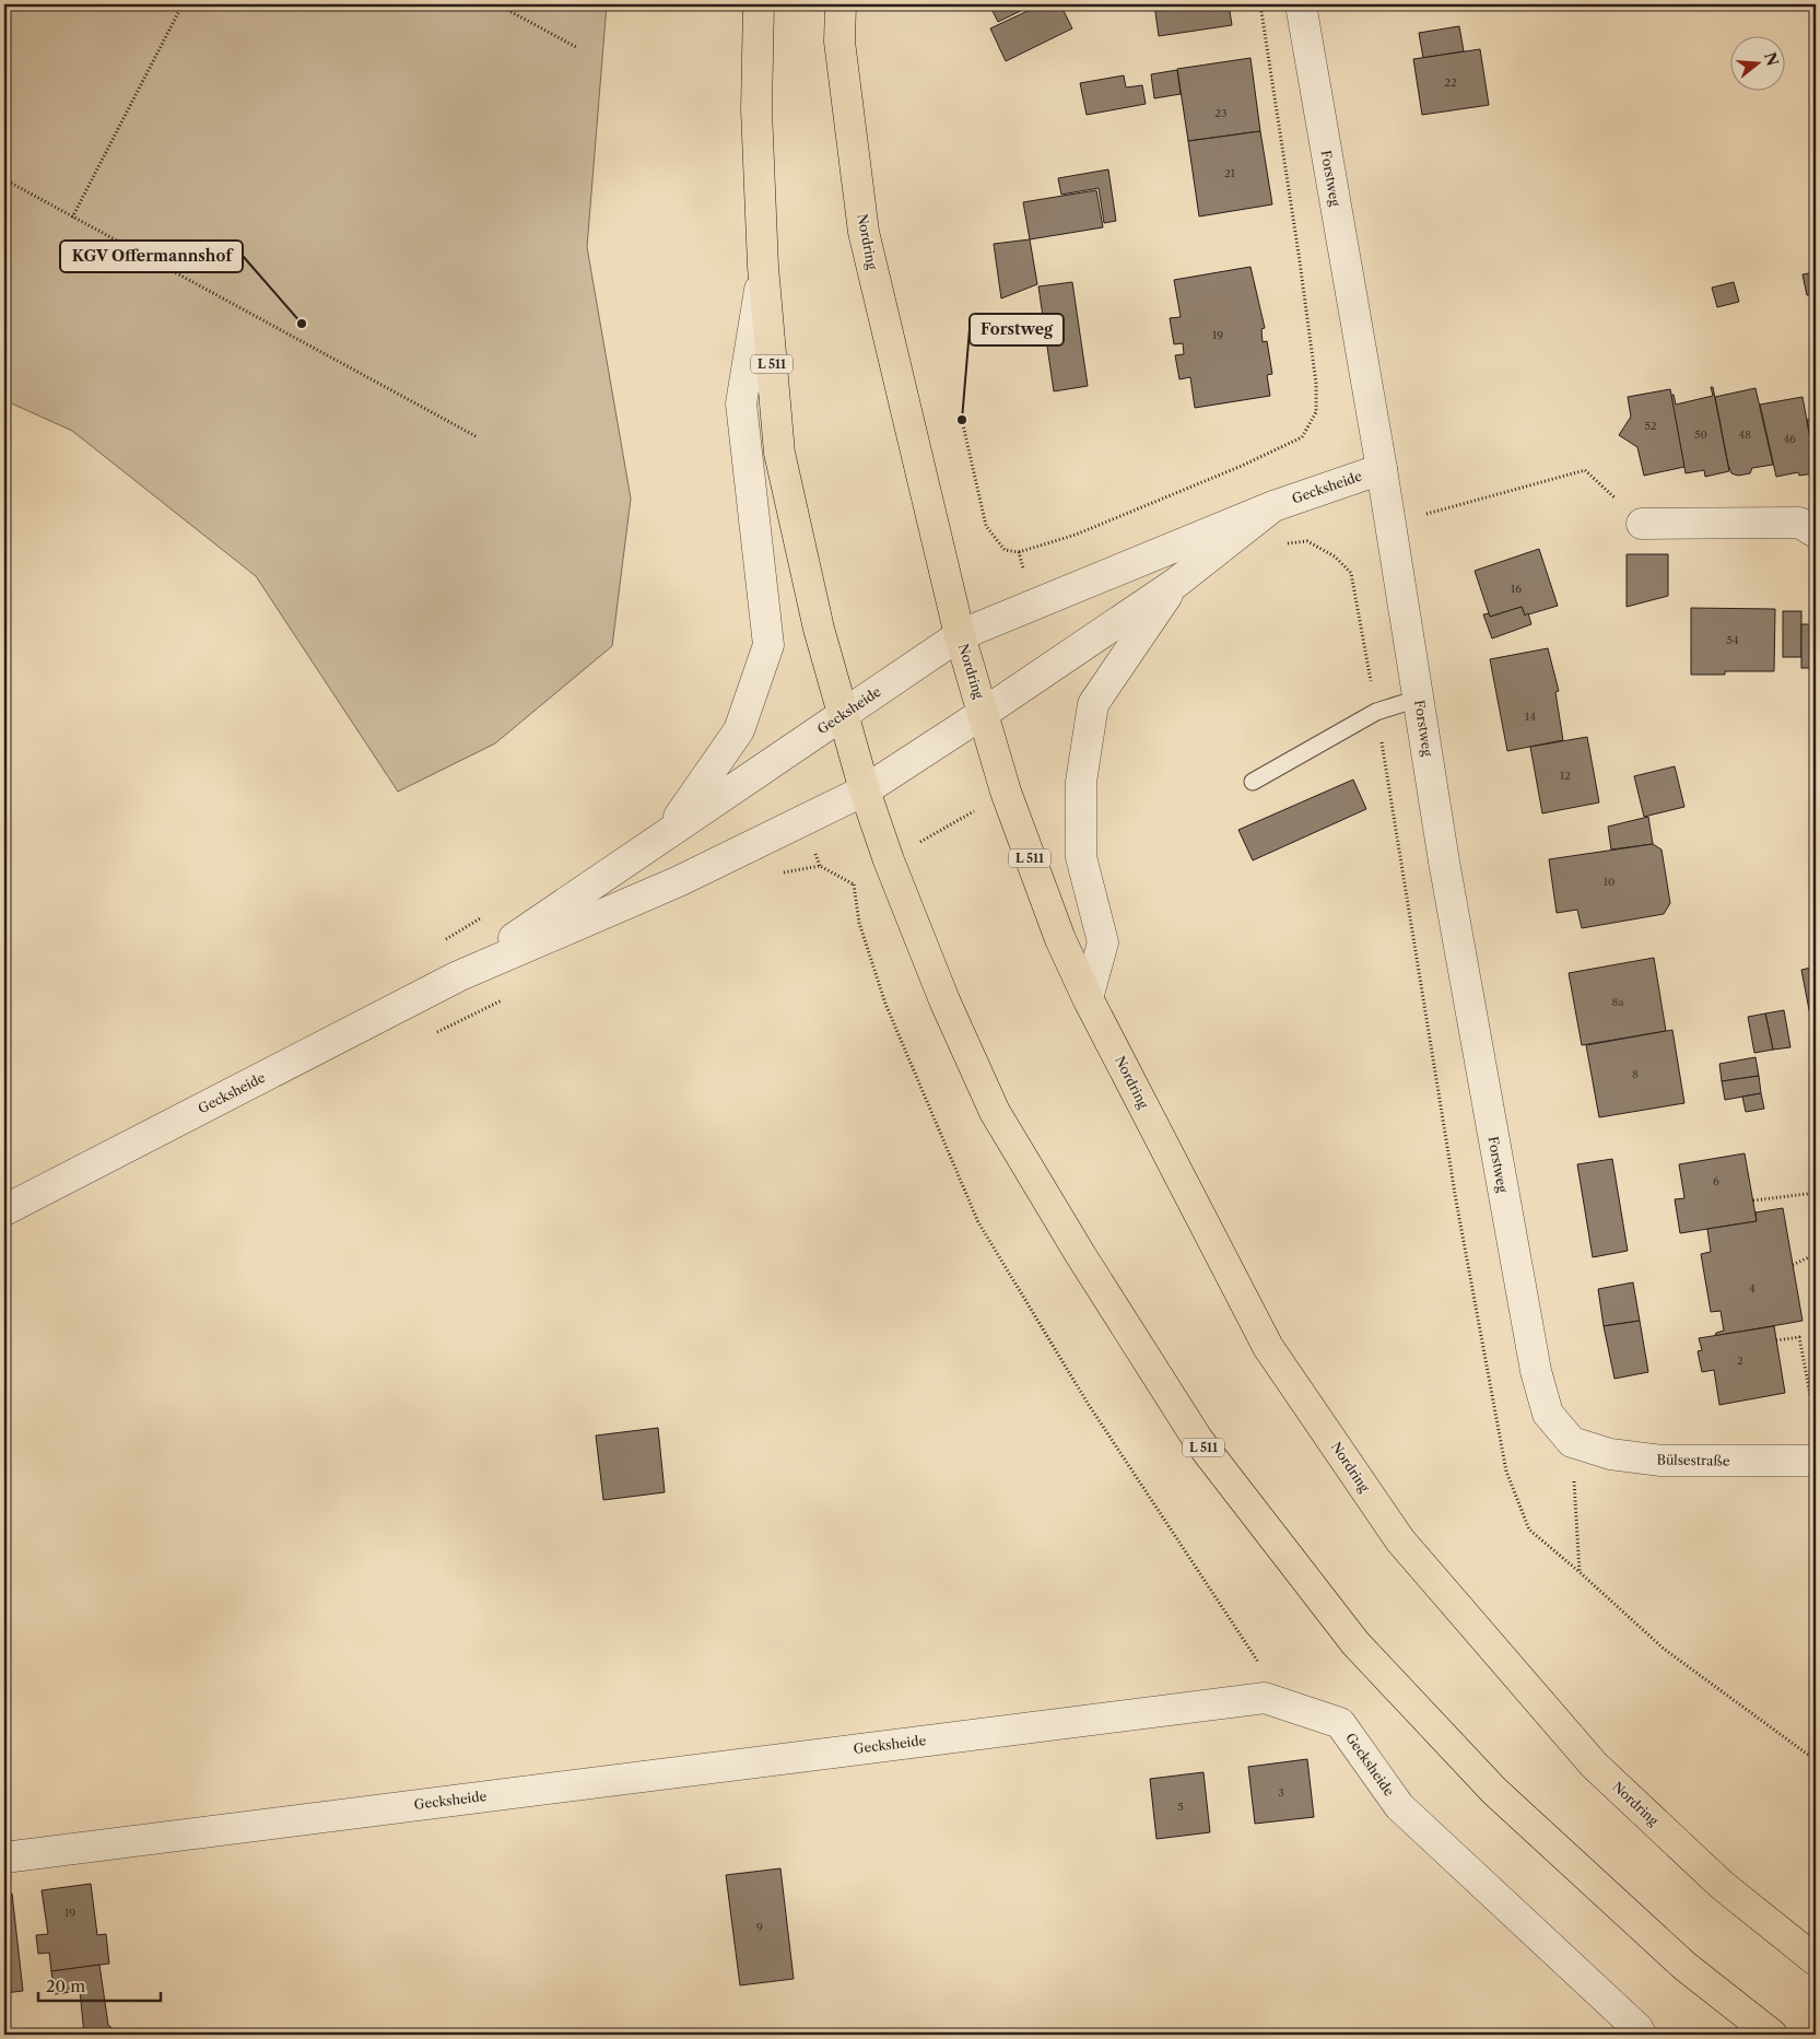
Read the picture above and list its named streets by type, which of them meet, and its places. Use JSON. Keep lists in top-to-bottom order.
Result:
{
  "streets": {
    "main road": ["Nordring", "L 511"],
    "street": ["Forstweg", "Gecksheide", "Bülsestraße"]
  },
  "crossings": [
    ["Forstweg", "Gecksheide"],
    ["Forstweg", "Bülsestraße"],
    ["Nordring", "Gecksheide"],
    ["L 511", "Gecksheide"]
  ],
  "places": ["KGV Offermannshof", "Forstweg"],
  "house_numbers": [
    "22",
    "23",
    "21",
    "19",
    "52",
    "50",
    "48",
    "46",
    "16",
    "54",
    "14",
    "12",
    "10",
    "8a",
    "8",
    "6",
    "4",
    "2",
    "3",
    "5",
    "19",
    "9"
  ],
  "scale_bar": "20 m",
  "north": "right"
}
